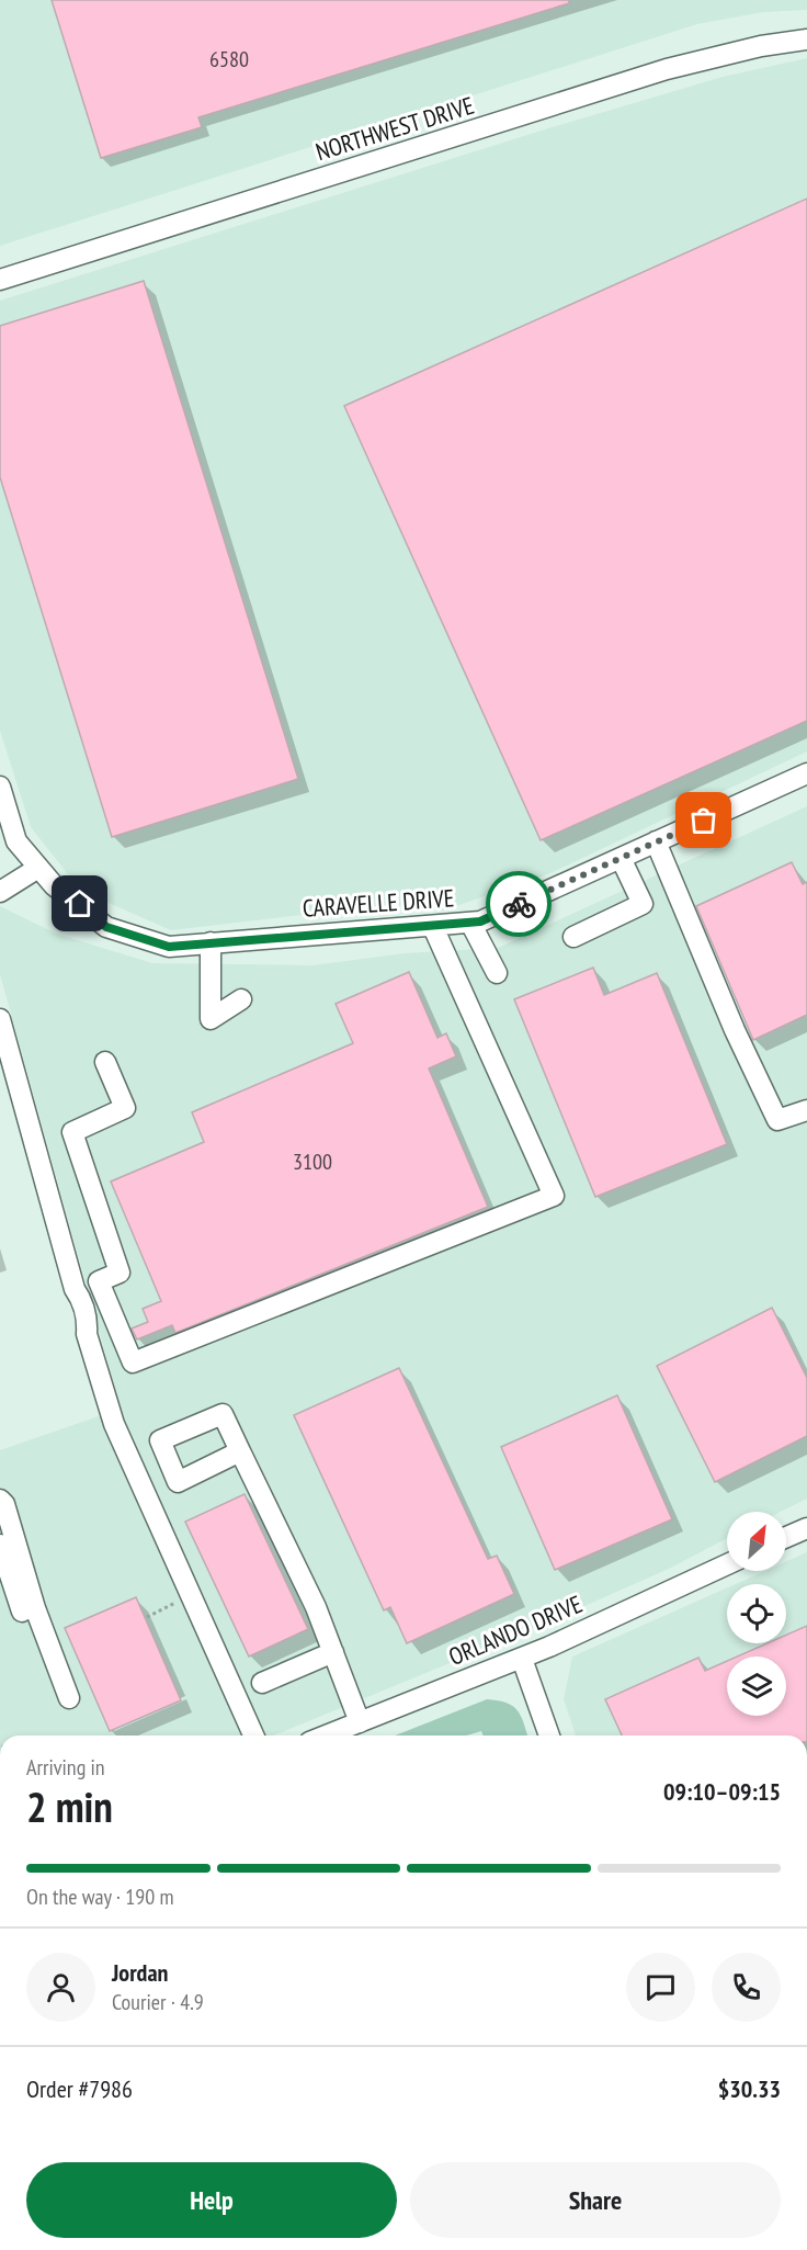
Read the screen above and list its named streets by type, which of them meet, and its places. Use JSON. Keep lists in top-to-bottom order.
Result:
{
  "streets": {
    "street": ["NORTHWEST DRIVE", "CARAVELLE DRIVE", "ORLANDO DRIVE"]
  },
  "house_numbers": ["6580", "3100"],
  "north": "top right",
  "page": {
    "heading": ["2 min", "Arriving in", "09:10–09:15"],
    "panel": [
      "Jordan",
      "Courier · 4.9",
      "Order #7986",
      "$30.33"
    ],
    "bar": "On the way · 190 m",
    "buttons": ["Help", "Share"]
  }
}
